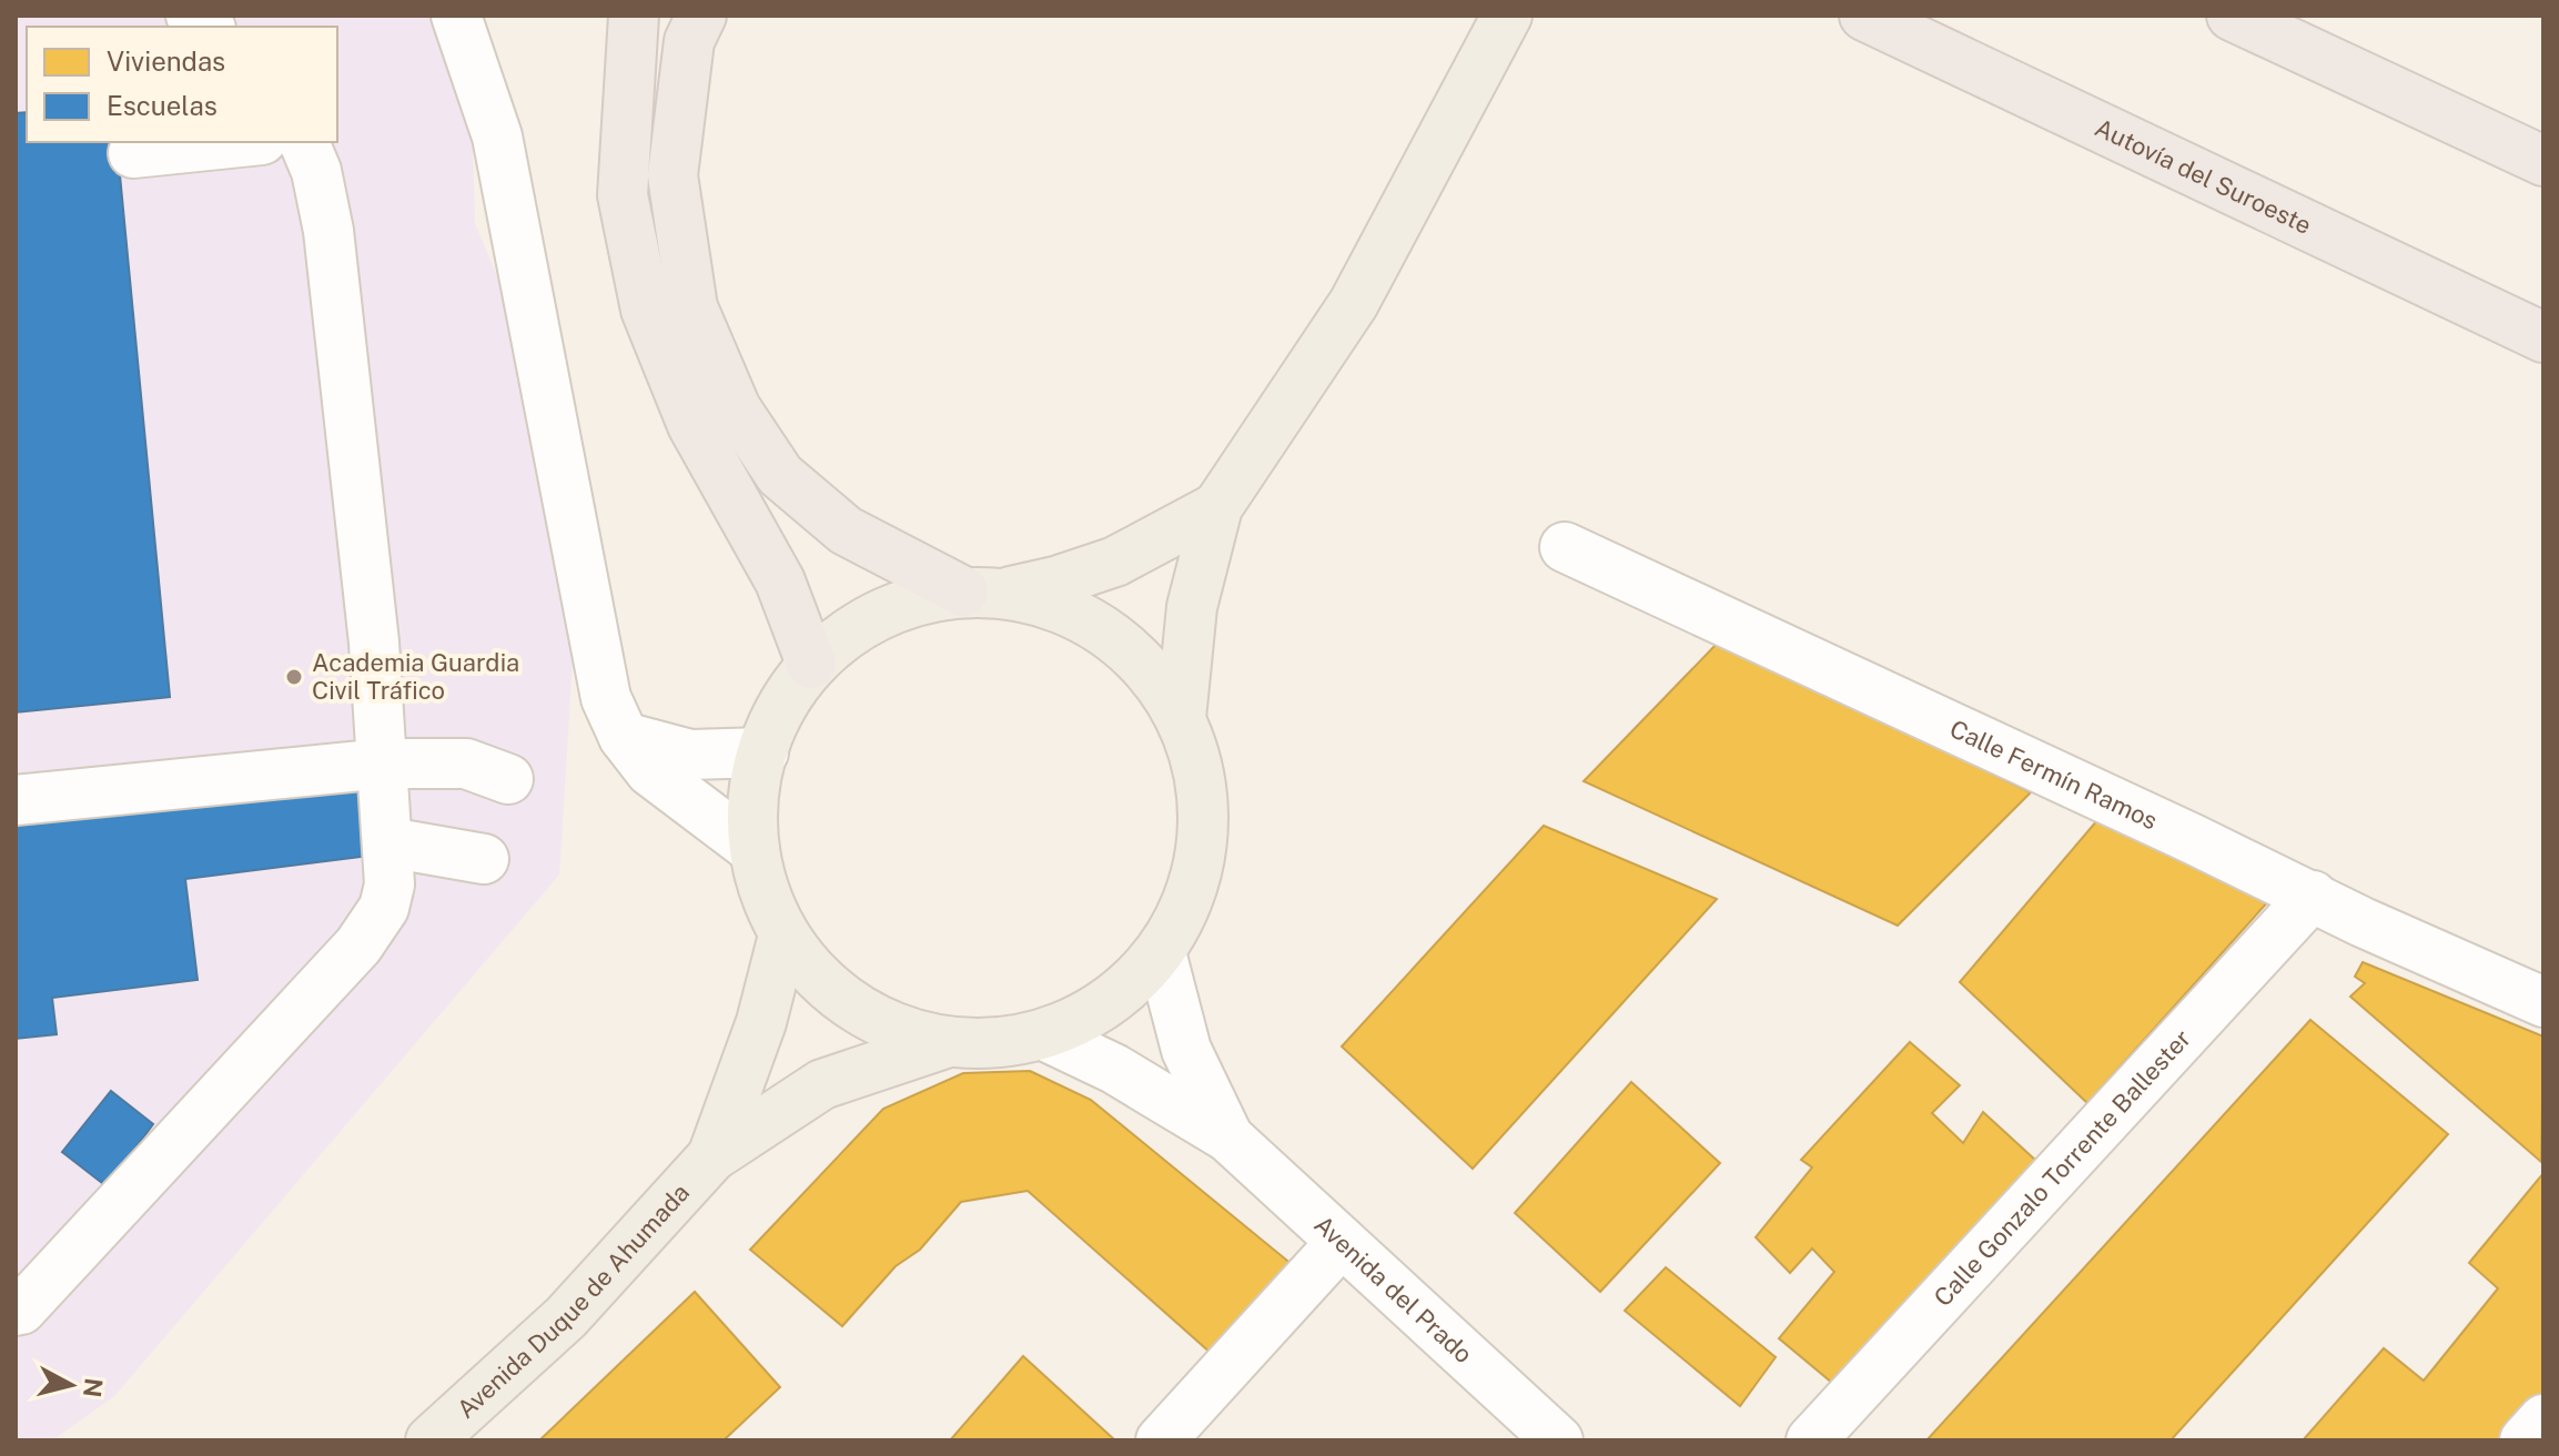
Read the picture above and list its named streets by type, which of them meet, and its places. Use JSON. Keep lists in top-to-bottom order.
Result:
{
  "streets": {
    "highway": ["Autovía del Suroeste"],
    "main road": ["Avenida Duque de Ahumada"],
    "street": ["Calle Fermín Ramos", "Calle Gonzalo Torrente Ballester", "Avenida del Prado"]
  },
  "crossings": [
    ["Calle Fermín Ramos", "Calle Gonzalo Torrente Ballester"]
  ],
  "places": ["Academia Guardia Civil Tráfico"],
  "legend": ["Viviendas", "Escuelas"],
  "north": "right"
}
